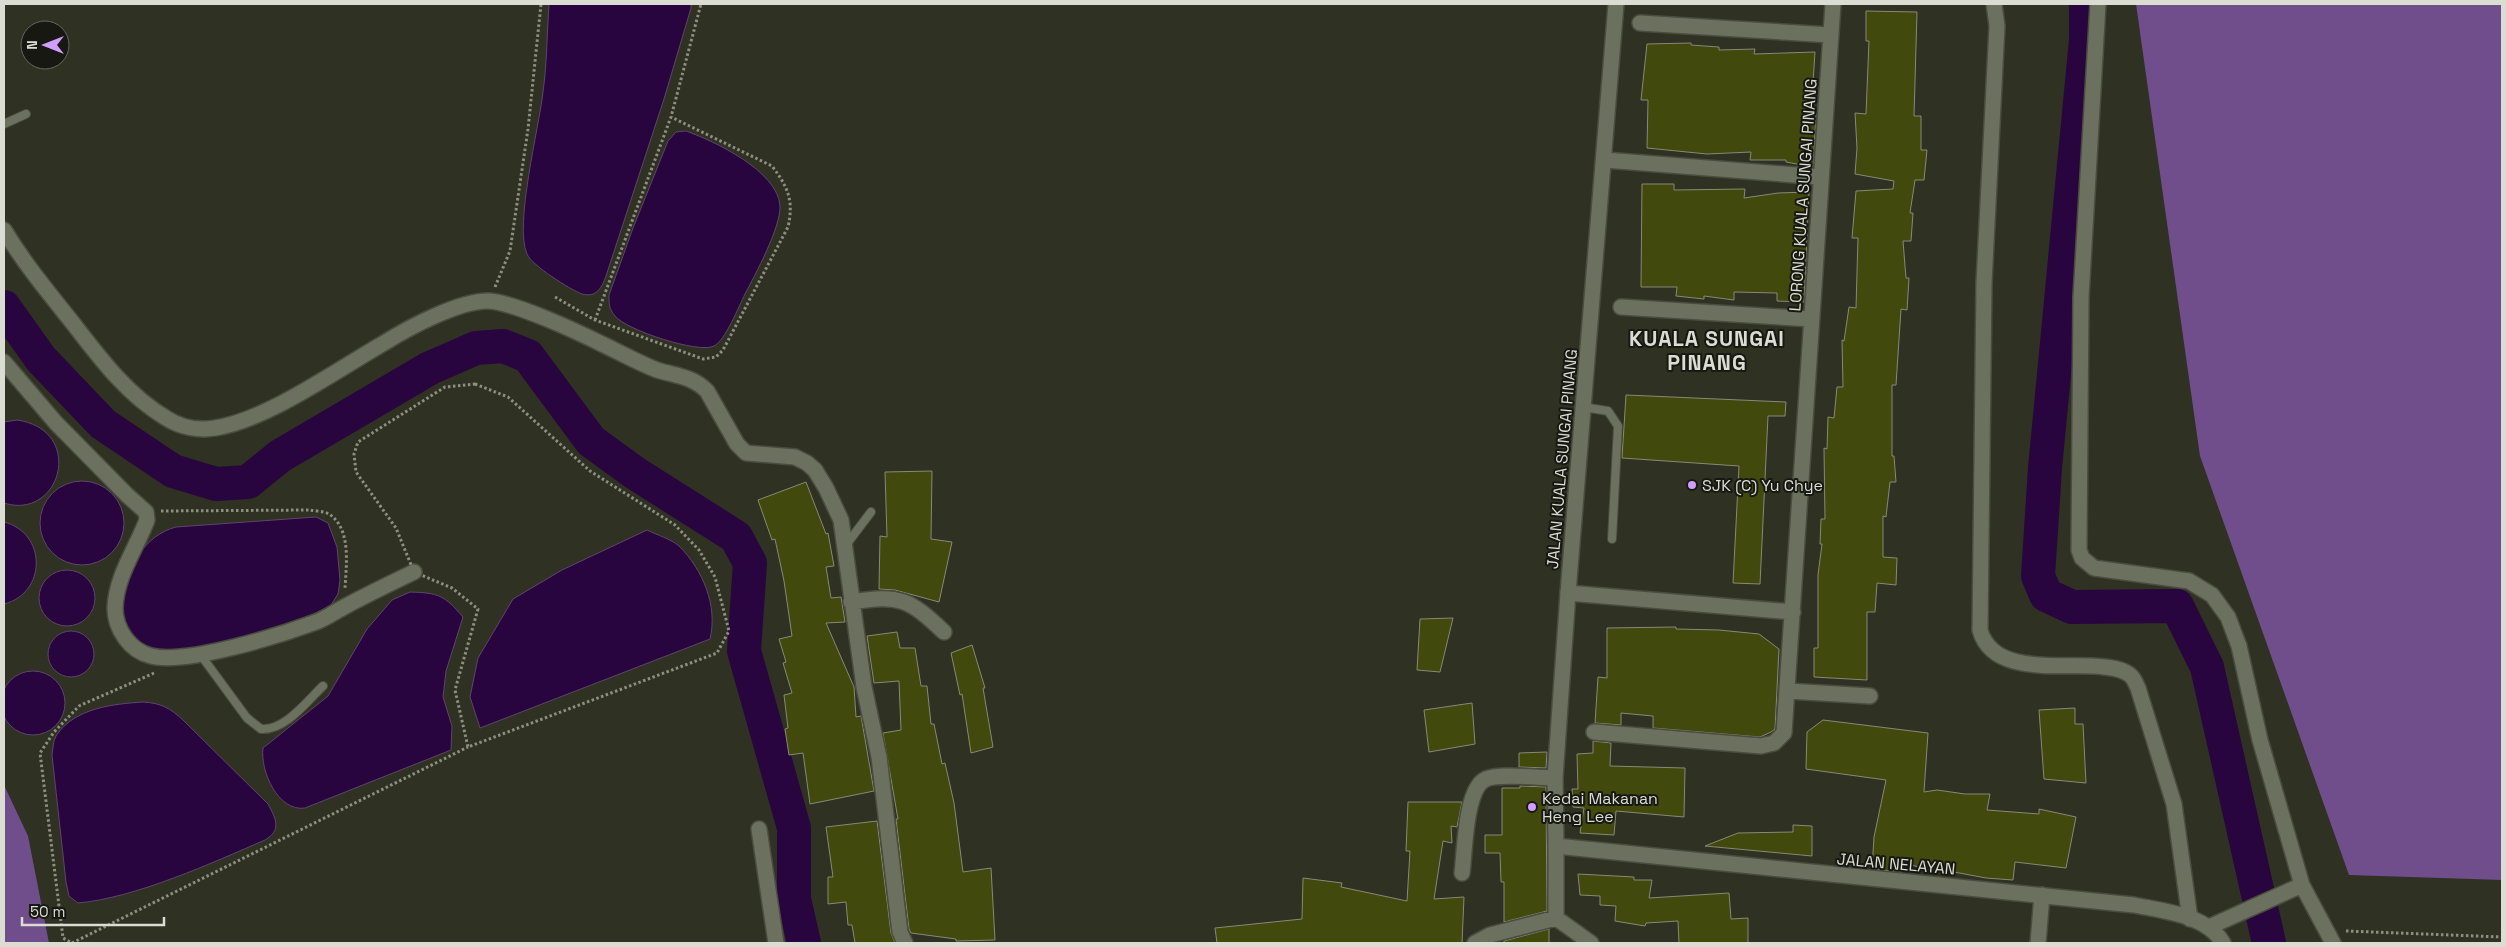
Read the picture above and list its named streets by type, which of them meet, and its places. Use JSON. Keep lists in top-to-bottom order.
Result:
{
  "streets": {
    "street": ["LORONG KUALA SUNGAI PINANG", "JALAN KUALA SUNGAI PINANG", "JALAN NELAYAN"]
  },
  "crossings": [
    ["JALAN KUALA SUNGAI PINANG", "JALAN NELAYAN"]
  ],
  "districts": ["KUALA SUNGAI PINANG"],
  "places": ["SJK (C) Yu Chye", "Kedai Makanan Heng Lee"],
  "scale_bar": "50 m",
  "north": "left"
}
